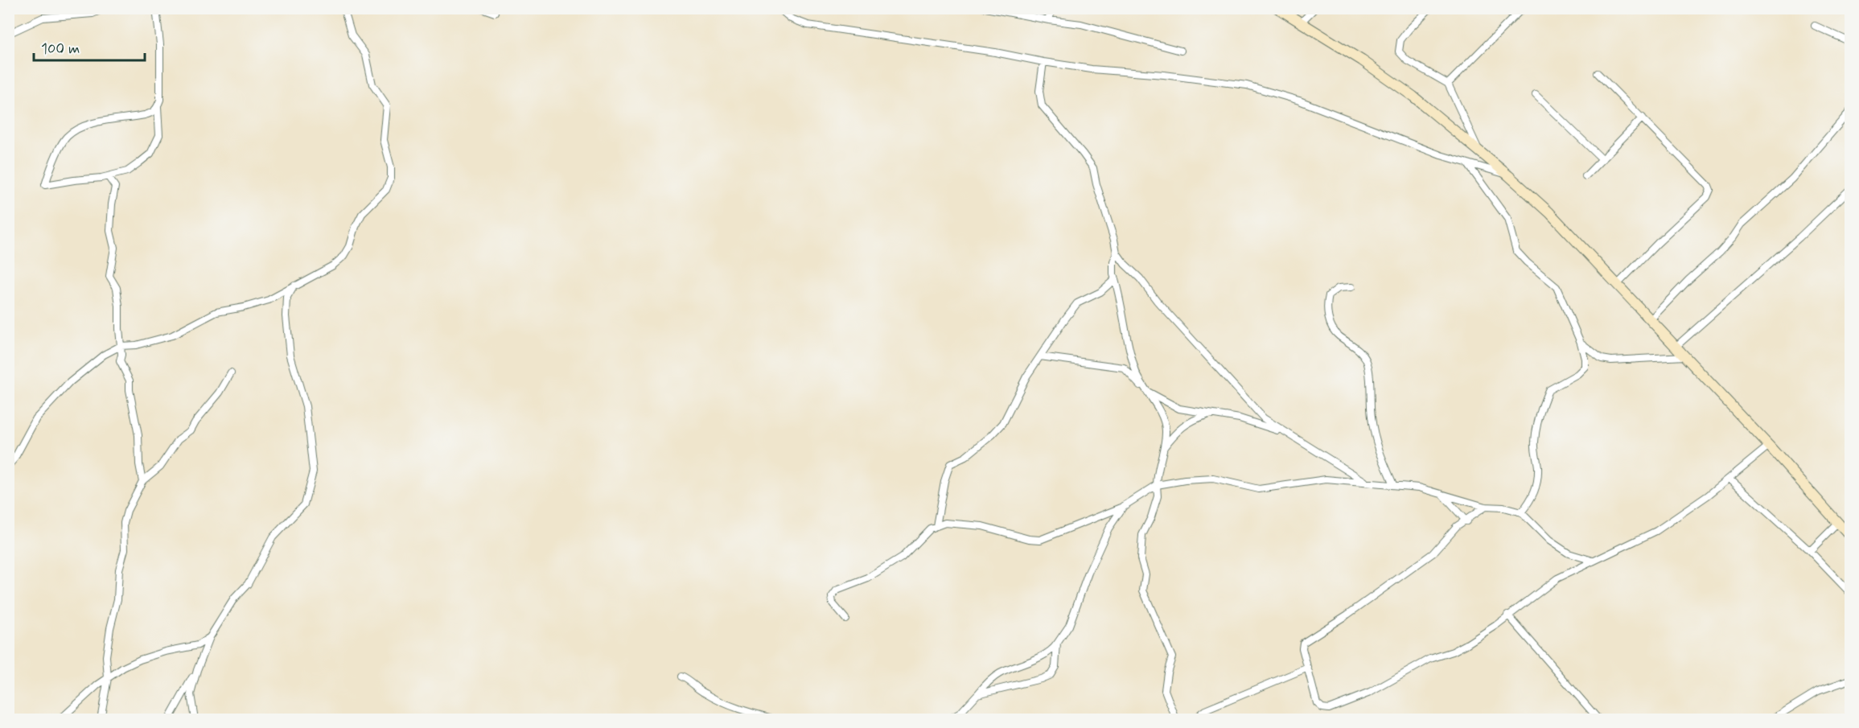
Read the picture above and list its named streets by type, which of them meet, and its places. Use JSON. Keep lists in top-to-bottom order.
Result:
{
  "scale_bar": "100 m"
}
